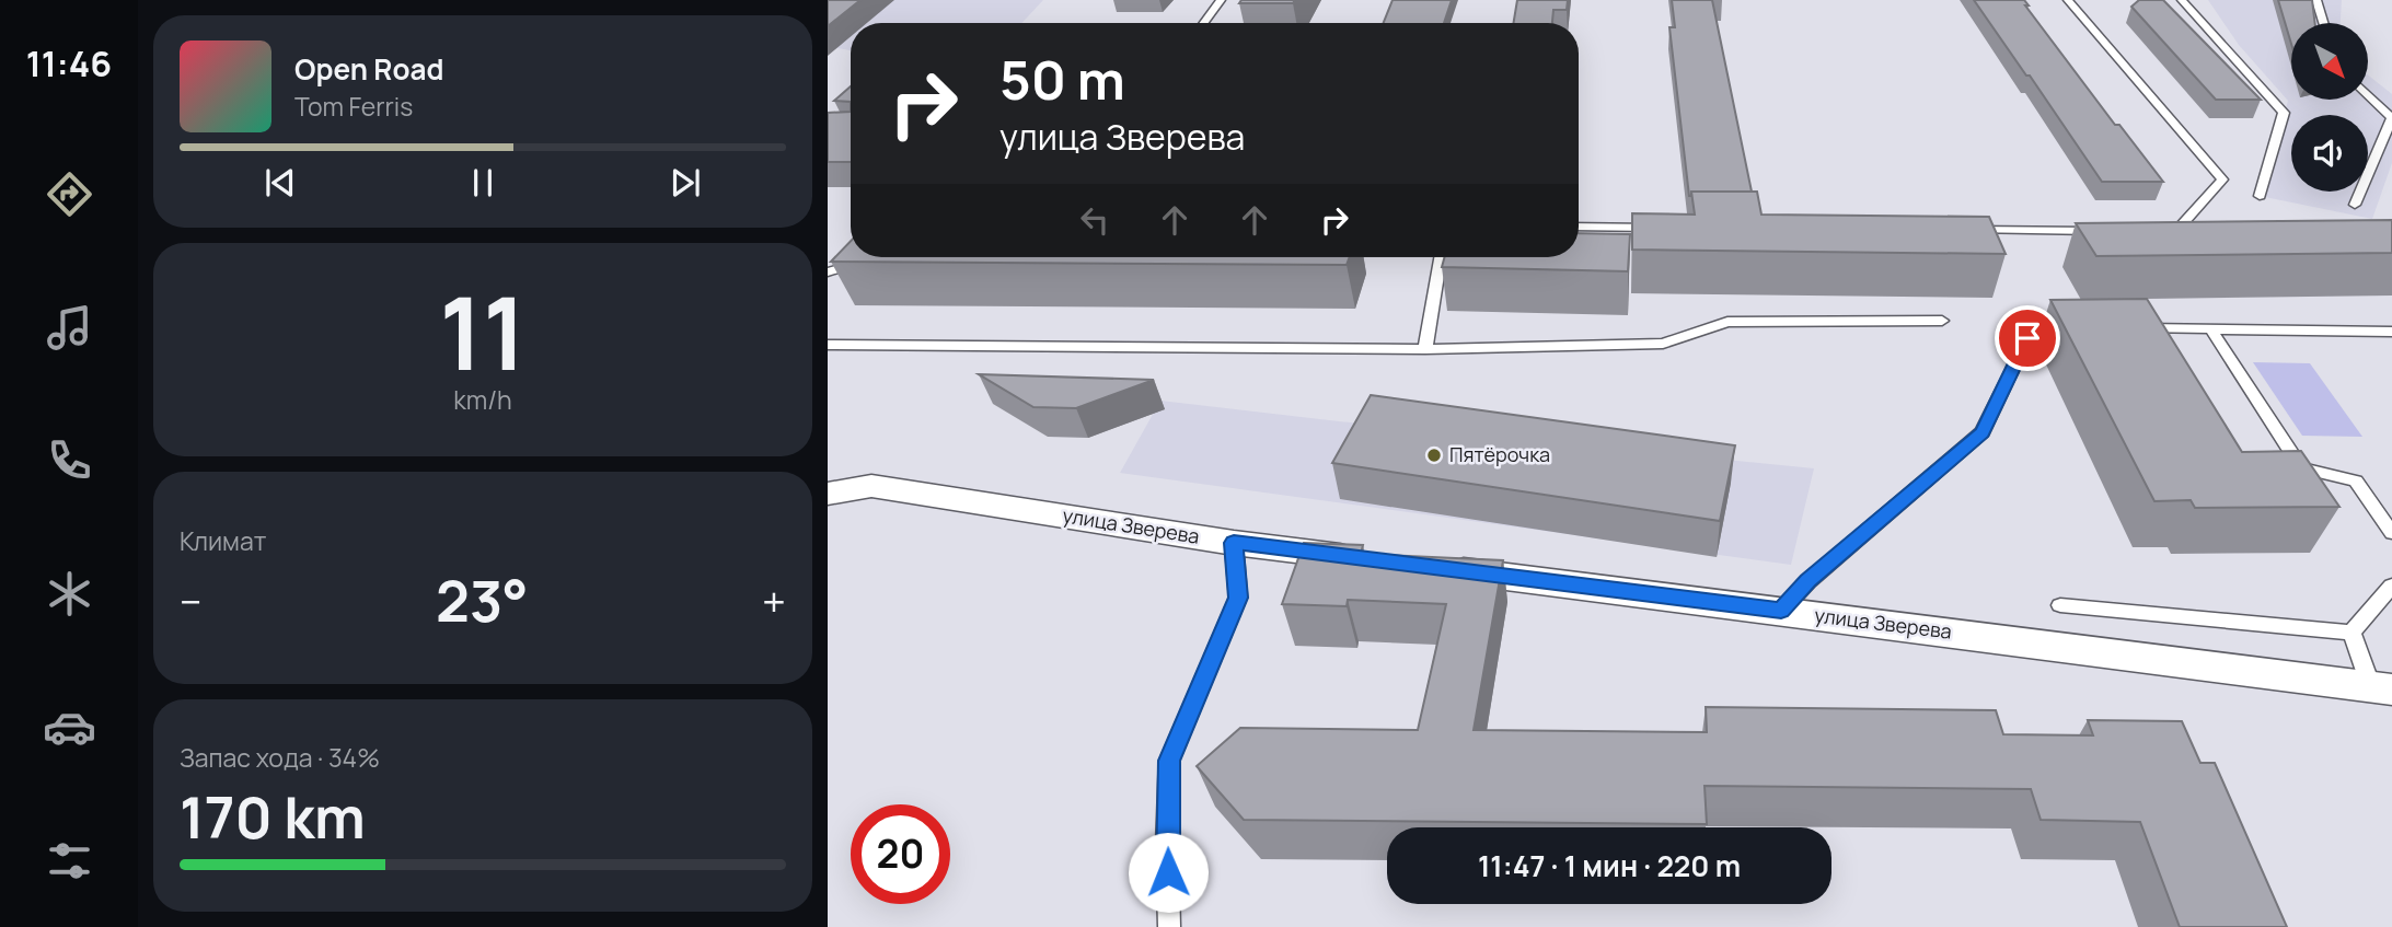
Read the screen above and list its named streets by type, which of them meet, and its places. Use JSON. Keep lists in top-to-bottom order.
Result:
{
  "streets": {
    "street": ["улица Зверева"]
  },
  "places": ["Пятёрочка"],
  "north": "bottom right",
  "page": {
    "tabs": "11:46",
    "turn": ["50 m", "улица Зверева"],
    "song": ["Open Road", "Tom Ferris"],
    "tile": [
      ["11", "km/h"],
      "Климат",
      ["Запас хода · 34%", "170 km"]
    ],
    "heat": ["−", "23°", "+"],
    "limit": "20",
    "trip": "11:47 · 1 мин · 220 m"
  }
}
